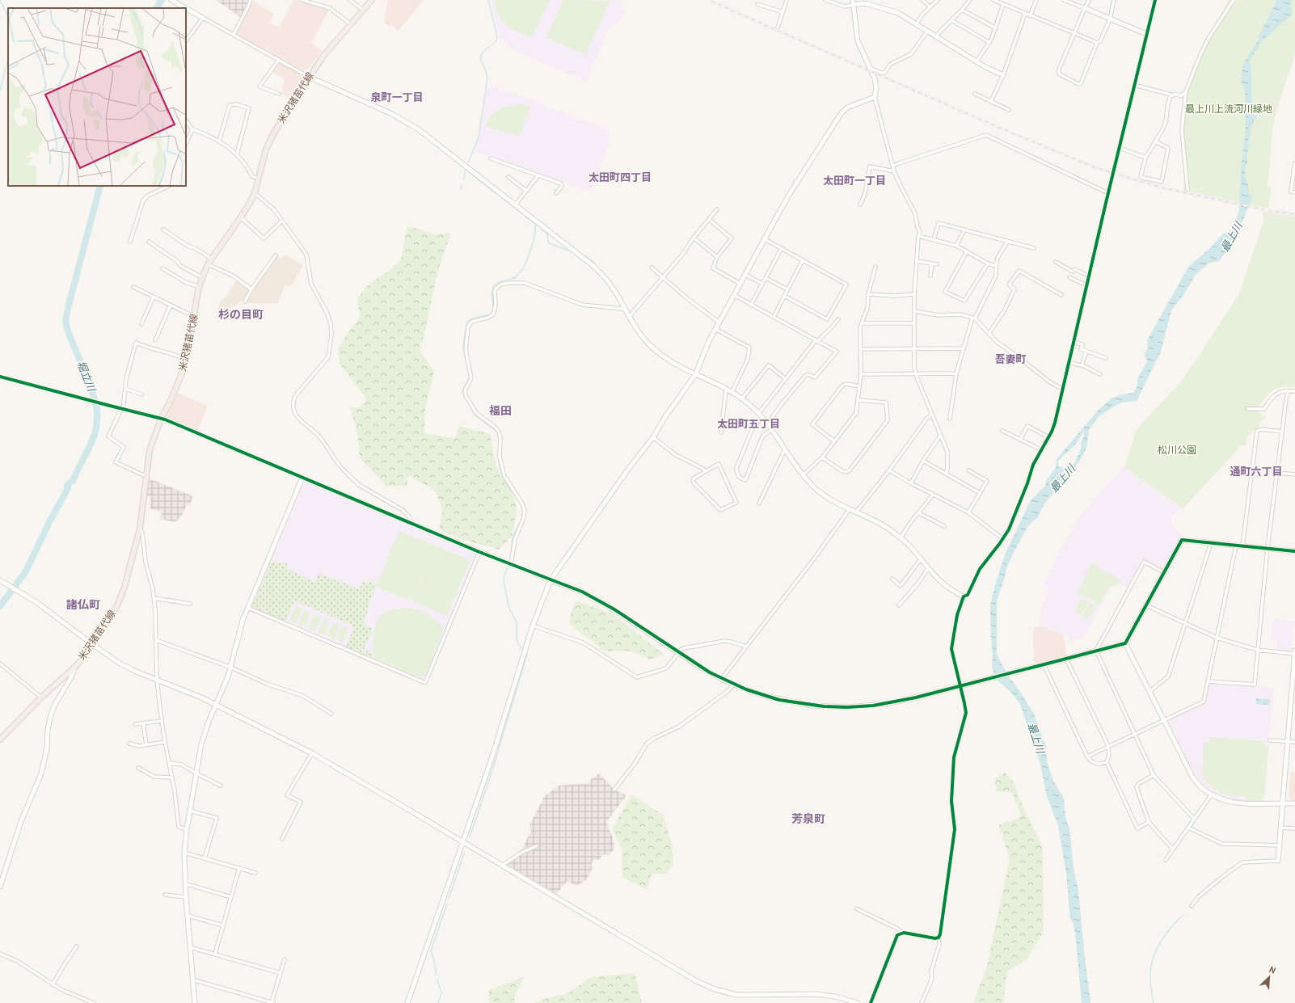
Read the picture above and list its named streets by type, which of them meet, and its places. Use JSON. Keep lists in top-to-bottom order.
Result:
{
  "streets": {
    "main road": ["米沢猪苗代線"]
  },
  "districts": [
    "泉町一丁目",
    "太田町四丁目",
    "太田町一丁目",
    "杉の目町",
    "吾妻町",
    "福田",
    "太田町五丁目",
    "通町六丁目",
    "諸仏町",
    "芳泉町"
  ],
  "water": ["最上川", "堀立川"],
  "parks": ["最上川上流河川緑地", "松川公園"],
  "north": "top right"
}
